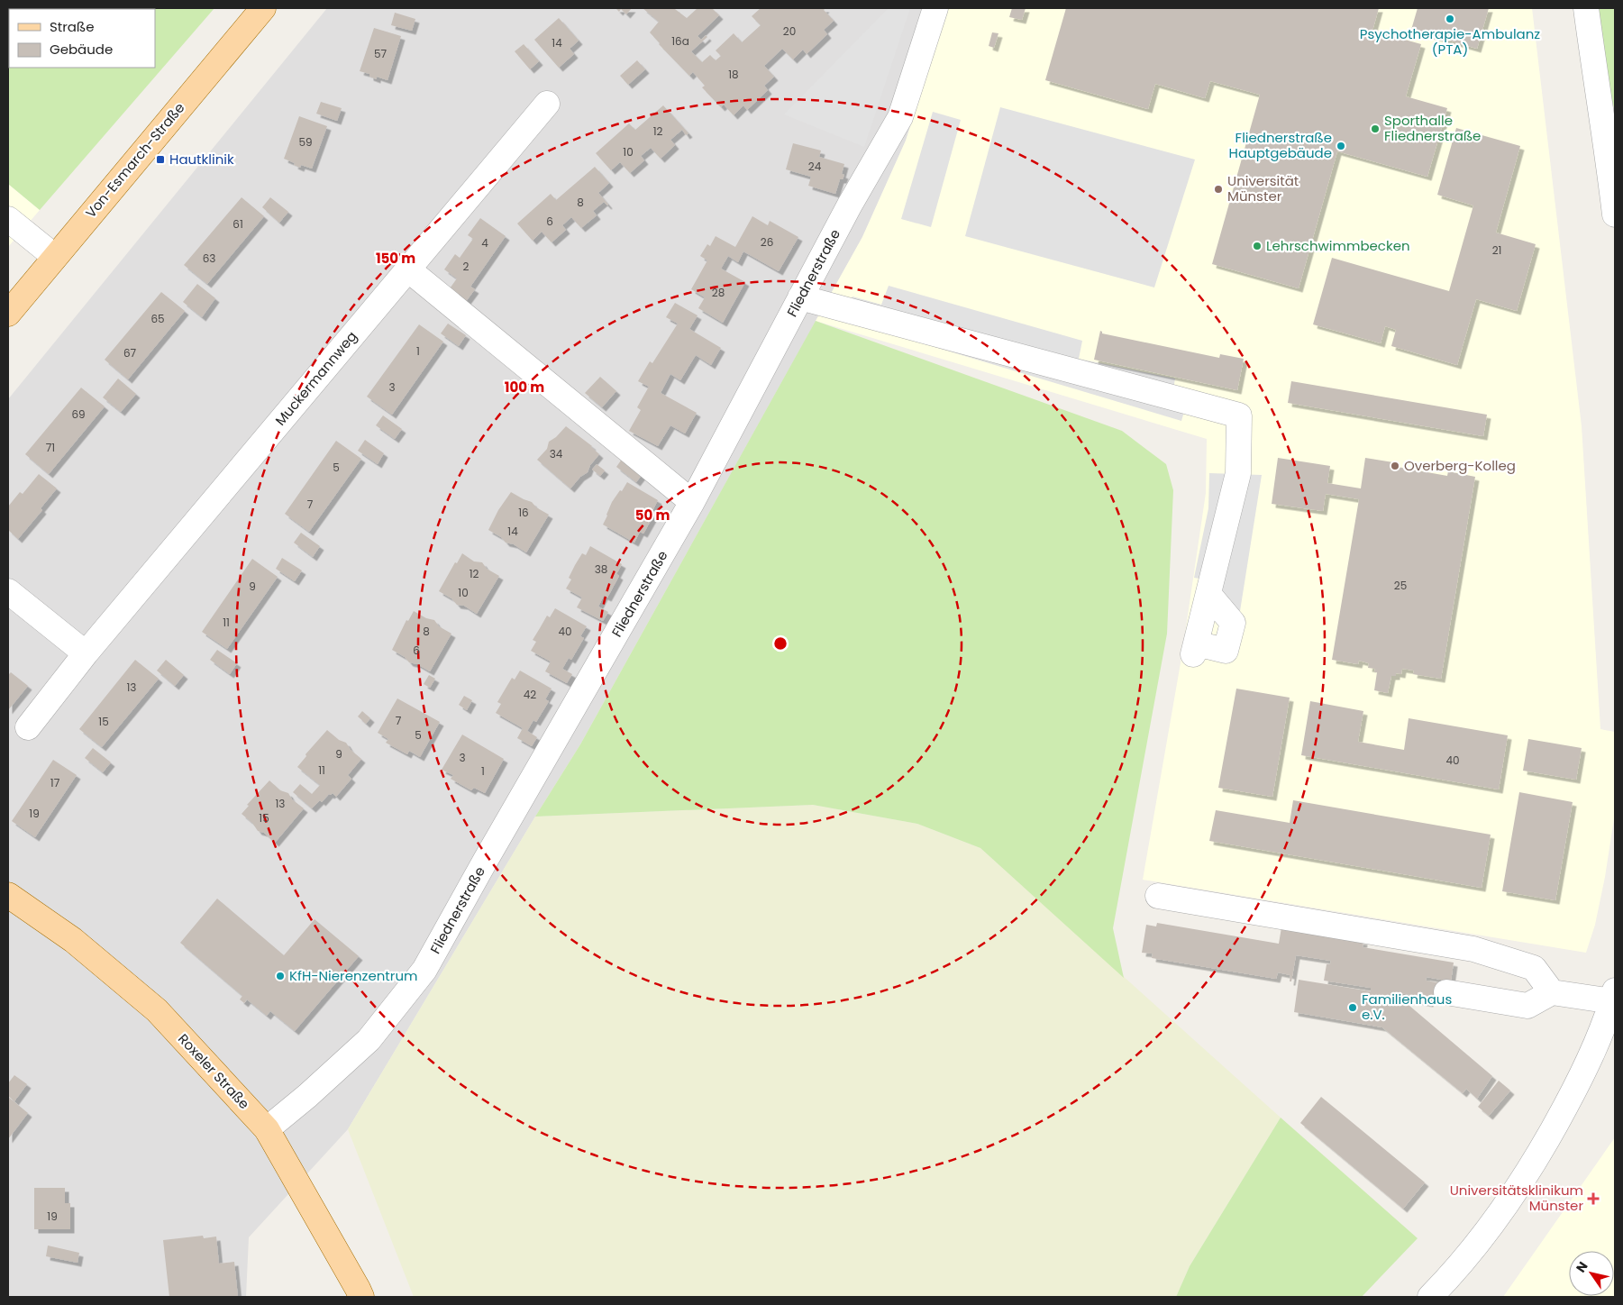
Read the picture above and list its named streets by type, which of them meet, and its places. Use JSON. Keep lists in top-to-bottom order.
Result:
{
  "streets": {
    "main road": ["Von-Esmarch-Straße", "Roxeler Straße"],
    "street": ["Fliednerstraße", "Muckermannweg"]
  },
  "crossings": [
    ["Fliednerstraße", "Roxeler Straße"]
  ],
  "places": {
    "other": [
      "Psychotherapie-Ambulanz (PTA)",
      "Sporthalle Fliednerstraße",
      "Fliednerstraße Hauptgebäude",
      "Universität Münster",
      "Lehrschwimmbecken",
      "Overberg-Kolleg",
      "KfH-Nierenzentrum",
      "Familienhaus e.V."
    ],
    "transit": ["Hautklinik"],
    "health": ["Universitätsklinikum Münster"]
  },
  "house_numbers": [
    "20",
    "16a",
    "14",
    "57",
    "18",
    "12",
    "59",
    "10",
    "24",
    "8",
    "6",
    "61",
    "26",
    "4",
    "21",
    "63",
    "2",
    "28",
    "65",
    "1",
    "67",
    "3",
    "69",
    "71",
    "34",
    "5",
    "7",
    "16",
    "14",
    "38",
    "12",
    "25",
    "9",
    "10",
    "11",
    "8",
    "40",
    "6",
    "13",
    "42",
    "7",
    "15",
    "5",
    "9",
    "3",
    "40",
    "11",
    "1",
    "17",
    "13",
    "19",
    "15",
    "19"
  ],
  "legend": ["Straße", "Gebäude"],
  "north": "top left",
  "rings": ["150 m", "100 m", "50 m"]
}
